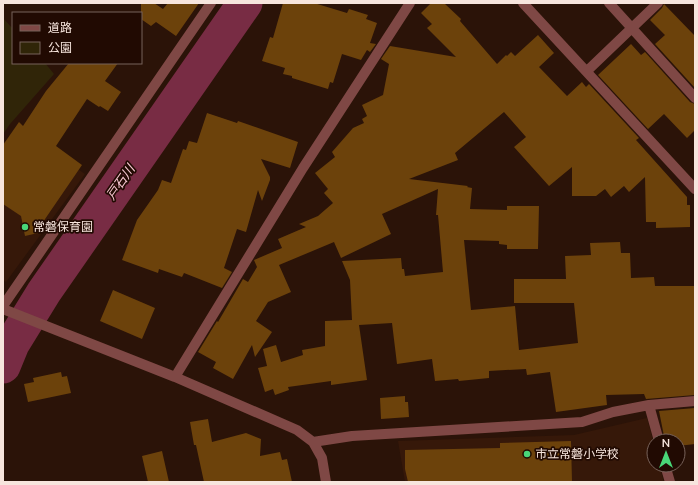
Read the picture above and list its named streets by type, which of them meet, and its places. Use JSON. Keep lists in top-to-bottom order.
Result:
{
  "water": ["戸石川"],
  "places": ["常磐保育園", "市立常磐小学校"],
  "legend": ["道路", "公園"],
  "north": "top"
}
